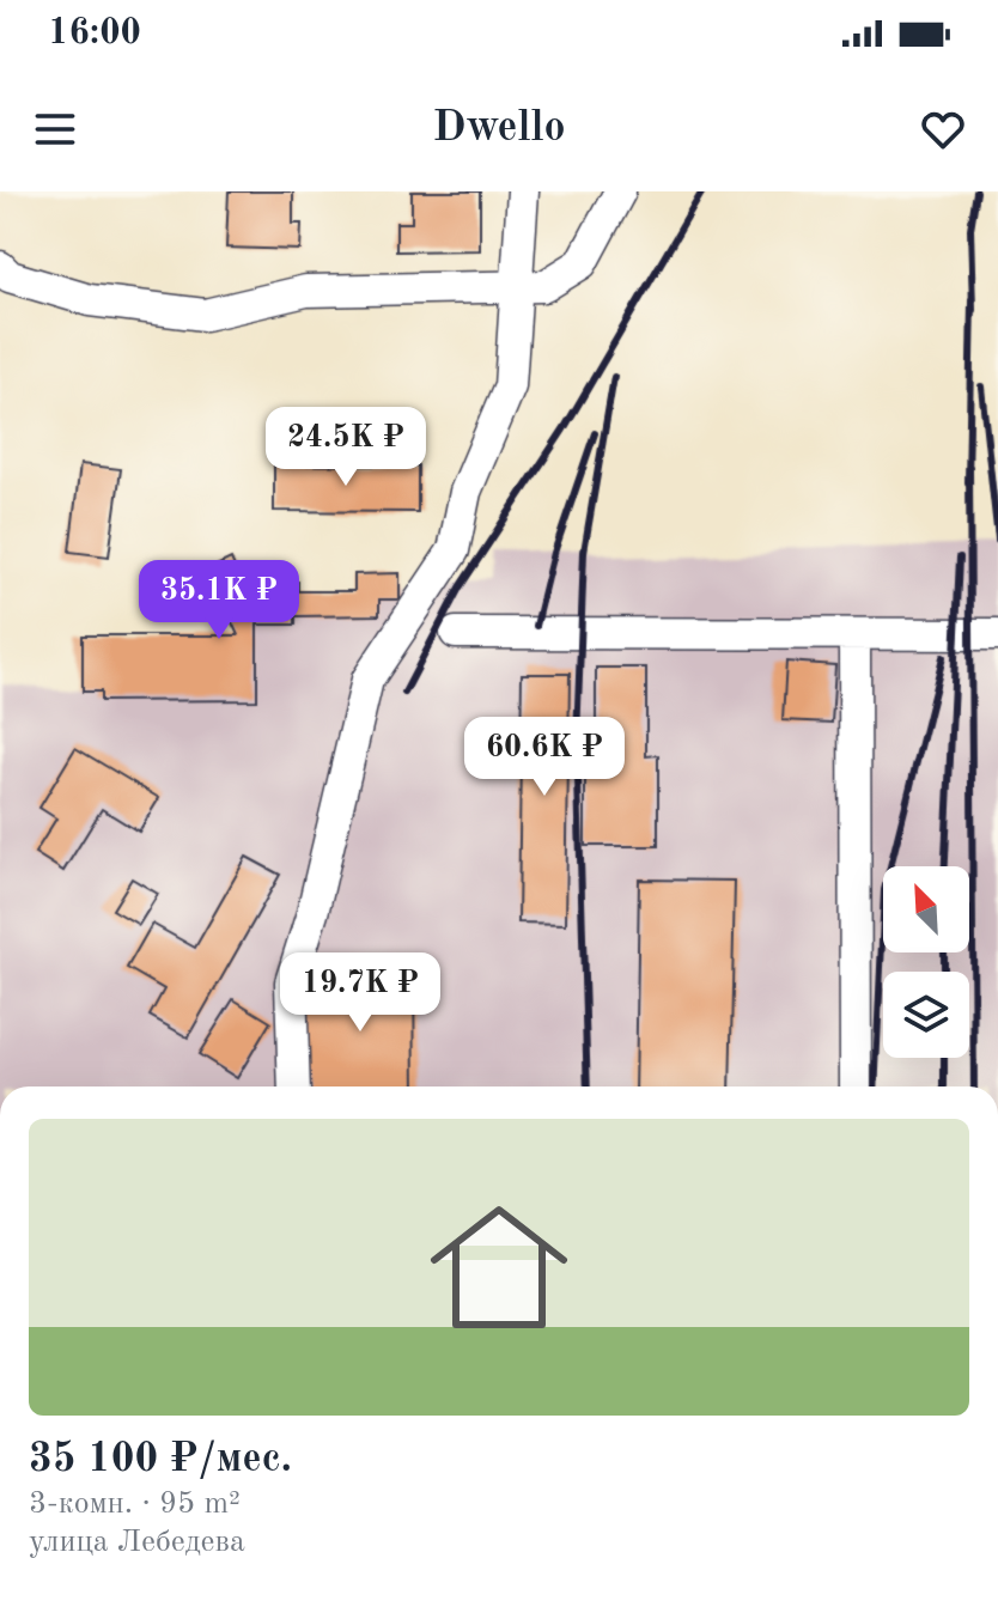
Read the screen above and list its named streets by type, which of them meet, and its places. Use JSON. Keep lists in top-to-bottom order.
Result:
{
  "north": "top left",
  "page": {
    "status": "16:00",
    "header": "Dwello",
    "price": [
      "24.5K ₽",
      "35.1K ₽",
      "60.6K ₽",
      "19.7K ₽"
    ],
    "list": [
      {
        "name": "35 100 ₽/мес.",
        "note": "3-комн. · 95 m² · улица Лебедева"
      }
    ]
  }
}
